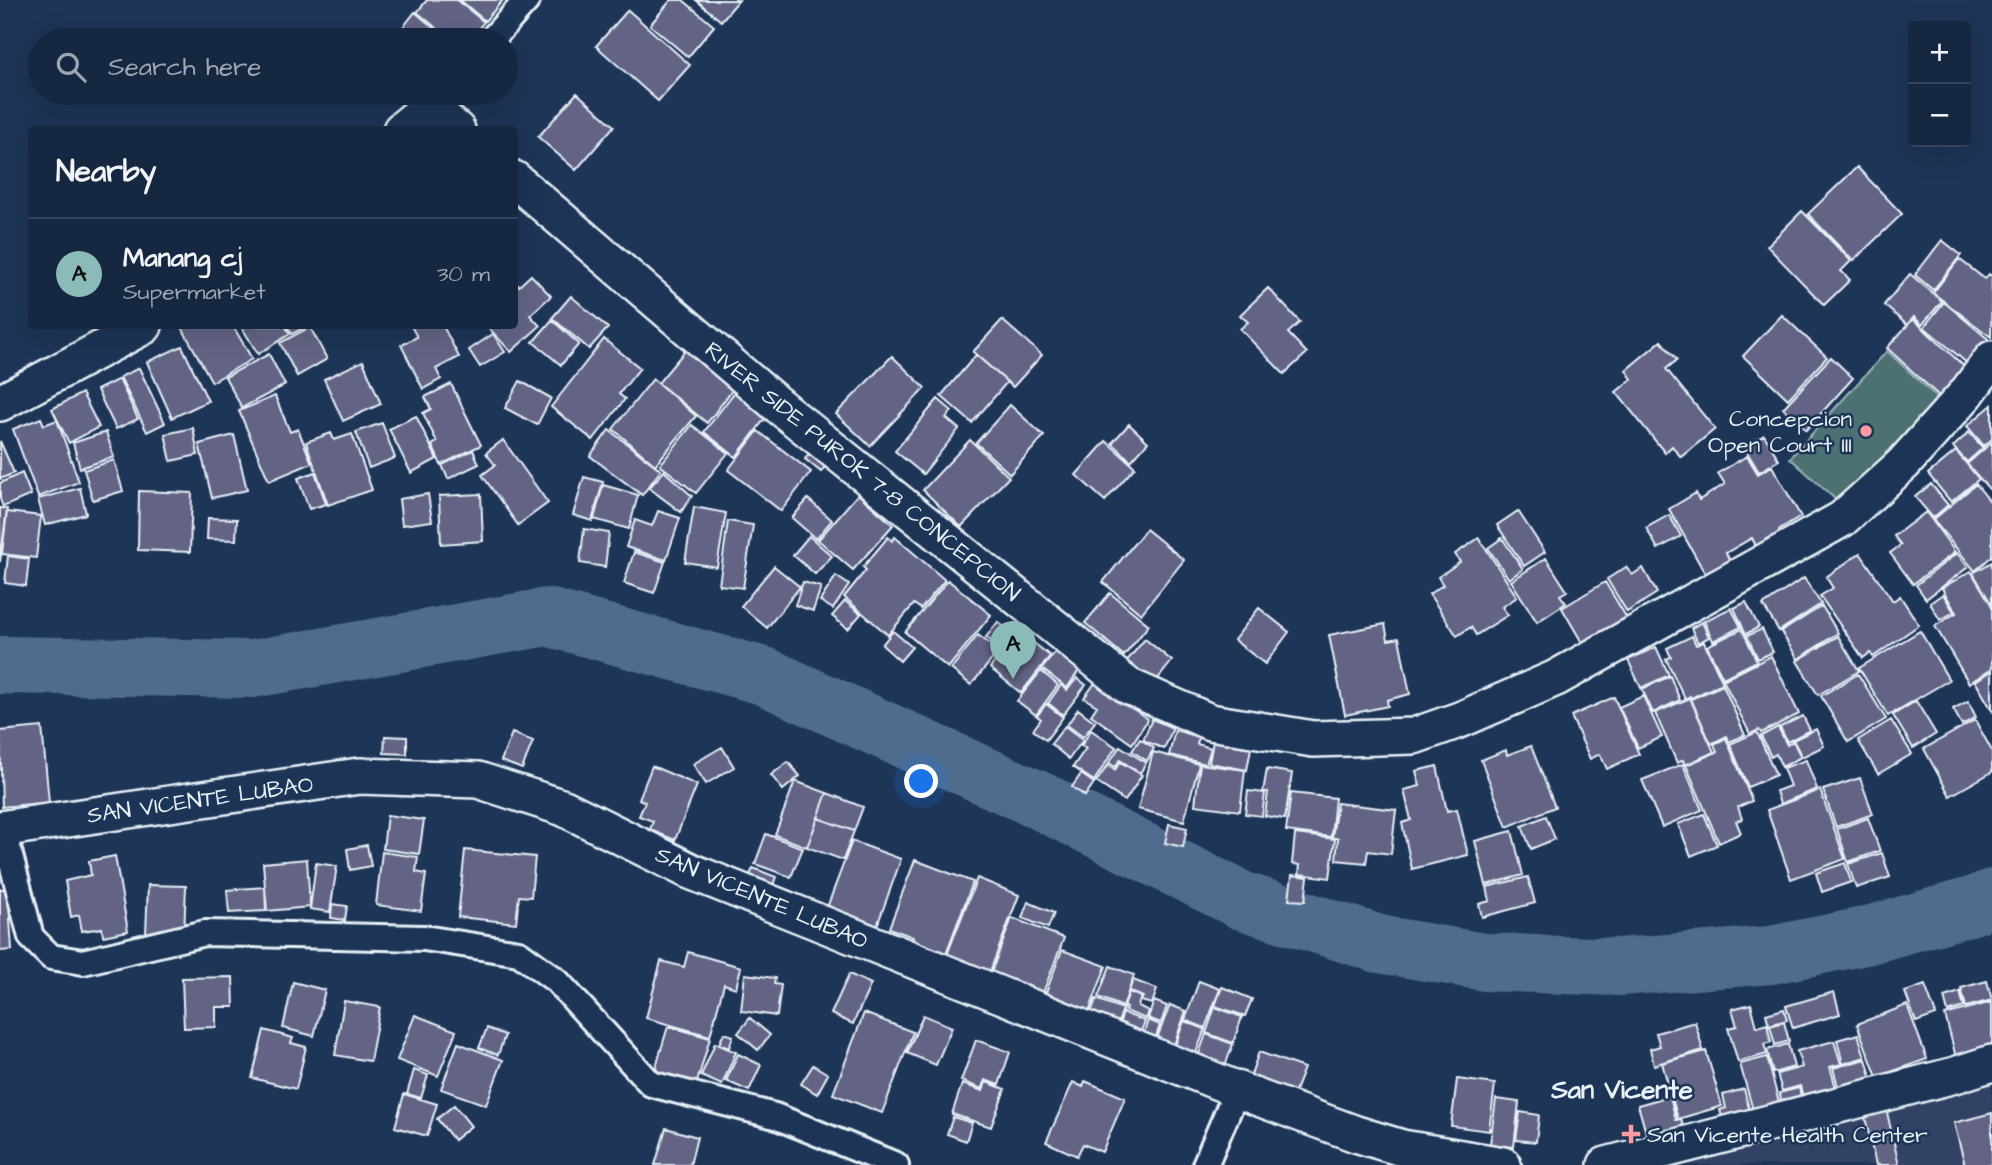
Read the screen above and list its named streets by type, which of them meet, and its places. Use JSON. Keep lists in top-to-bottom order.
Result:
{
  "streets": {
    "street": ["RIVER SIDE PUROK 7-8 CONCEPCION", "SAN VICENTE LUBAO"]
  },
  "districts": ["San Vicente"],
  "places": {
    "other": ["Concepcion Open Court III"],
    "health": ["San Vicente Health Center"]
  },
  "page": {
    "map_buttons": ["+", "−"],
    "search": "Search here",
    "heading": "Nearby",
    "list": [
      {
        "mark": "A",
        "name": "Manang cj",
        "note": "Supermarket",
        "value": "30 m"
      }
    ],
    "pins": "A"
  }
}
